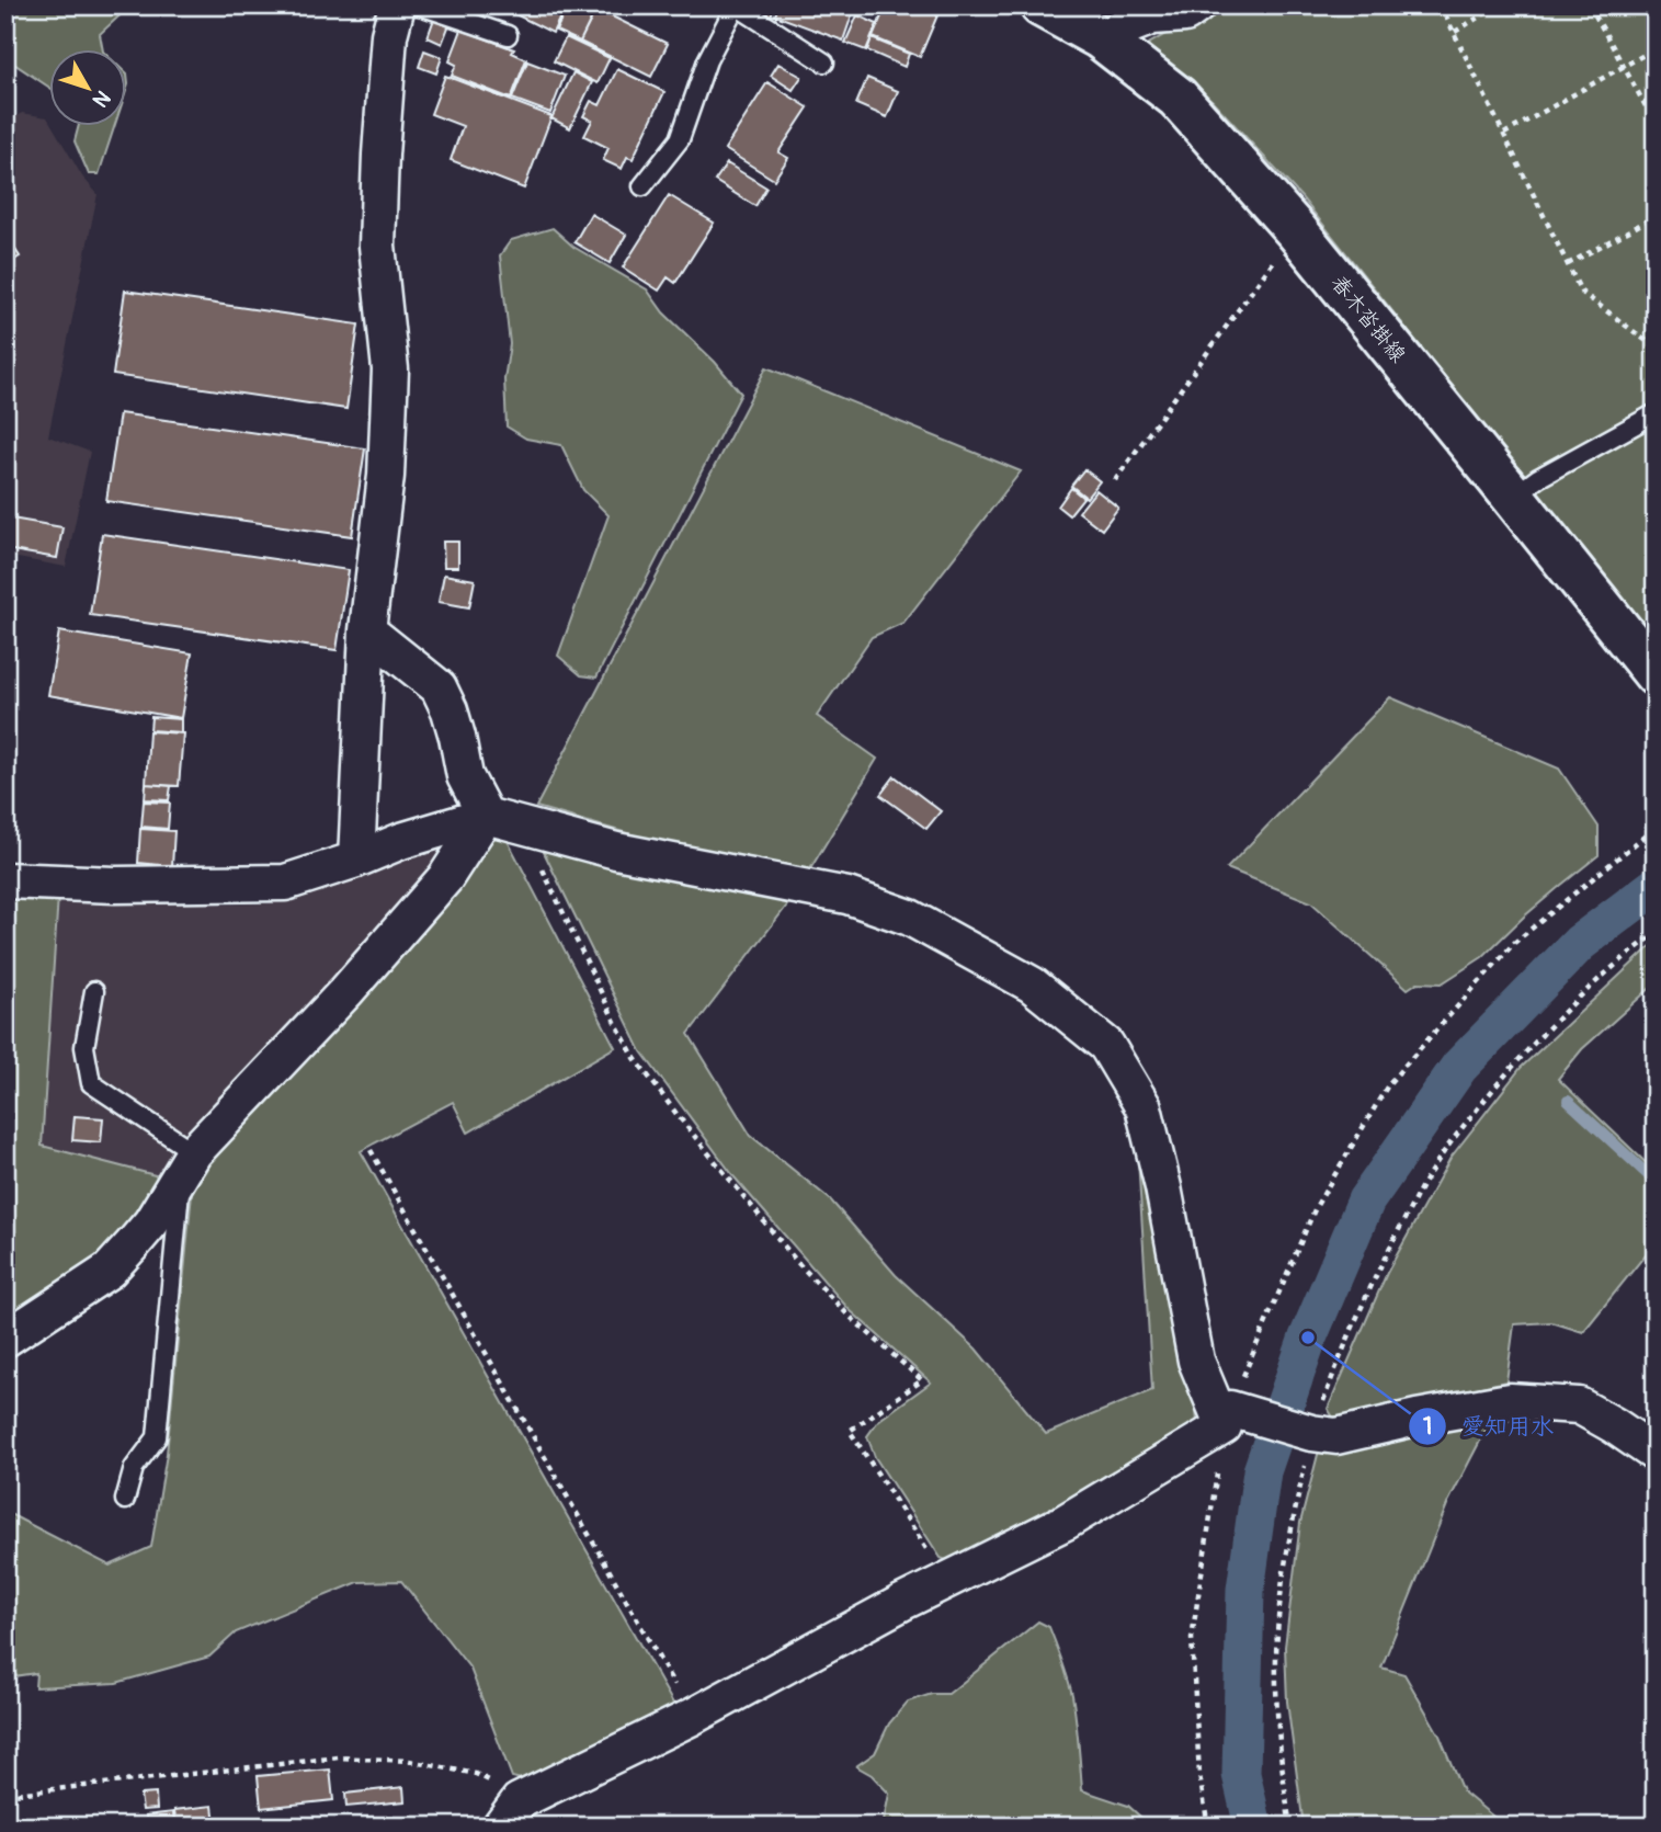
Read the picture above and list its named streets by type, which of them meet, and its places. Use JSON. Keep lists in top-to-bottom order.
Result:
{
  "streets": {
    "main road": ["春木沓掛線"]
  },
  "places": ["愛知用水"],
  "north": "bottom right"
}
